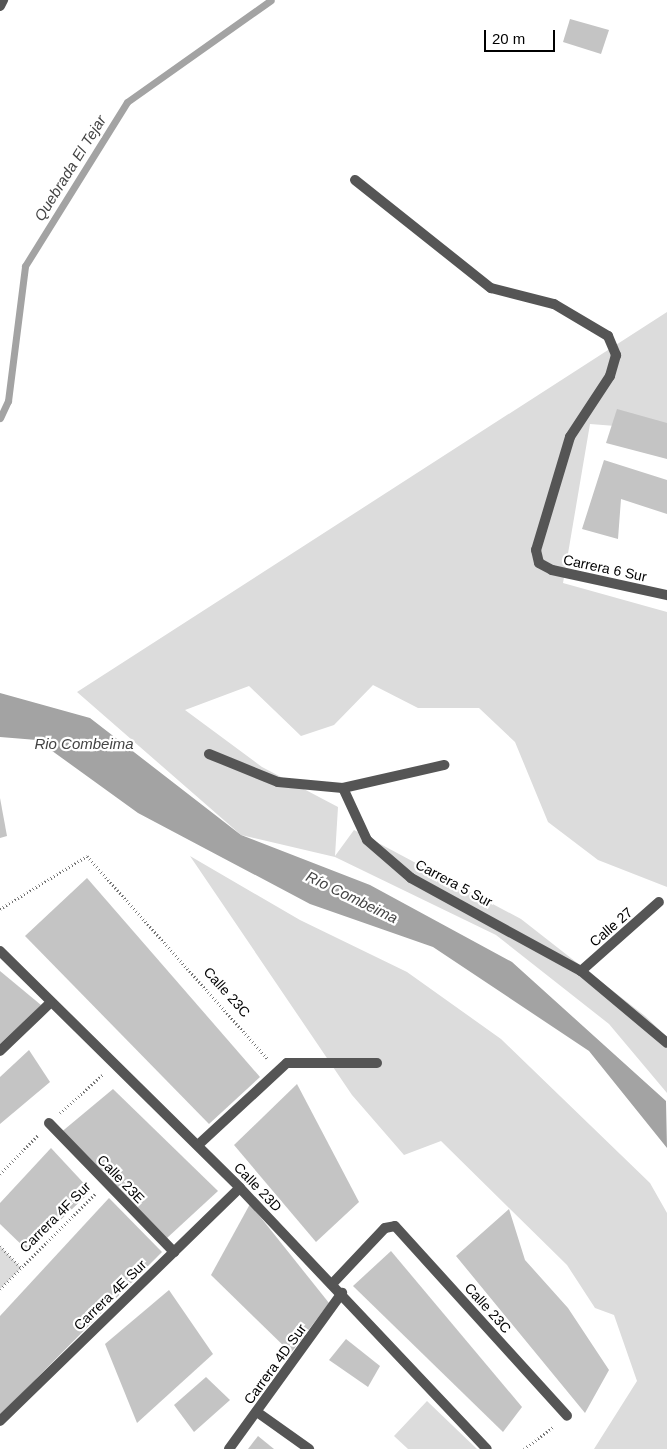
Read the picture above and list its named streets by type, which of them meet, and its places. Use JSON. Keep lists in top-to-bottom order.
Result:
{
  "streets": {
    "street": [
      "Carrera 6 Sur",
      "Carrera 5 Sur",
      "Calle 27",
      "Calle 23C",
      "Calle 23E",
      "Calle 23D",
      "Carrera 4E Sur",
      "Carrera 4D Sur"
    ],
    "path": ["Carrera 4F Sur"]
  },
  "crossings": [
    ["Carrera 5 Sur", "Calle 27"],
    ["Calle 23C", "Calle 23D"],
    ["Calle 23E", "Carrera 4F Sur"],
    ["Calle 23E", "Carrera 4E Sur"],
    ["Calle 23D", "Carrera 4E Sur"],
    ["Calle 23D", "Carrera 4D Sur"]
  ],
  "water": ["Quebrada El Tejar", "Rio Combeima", "Río Combeima"],
  "scale_bar": "20 m"
}
